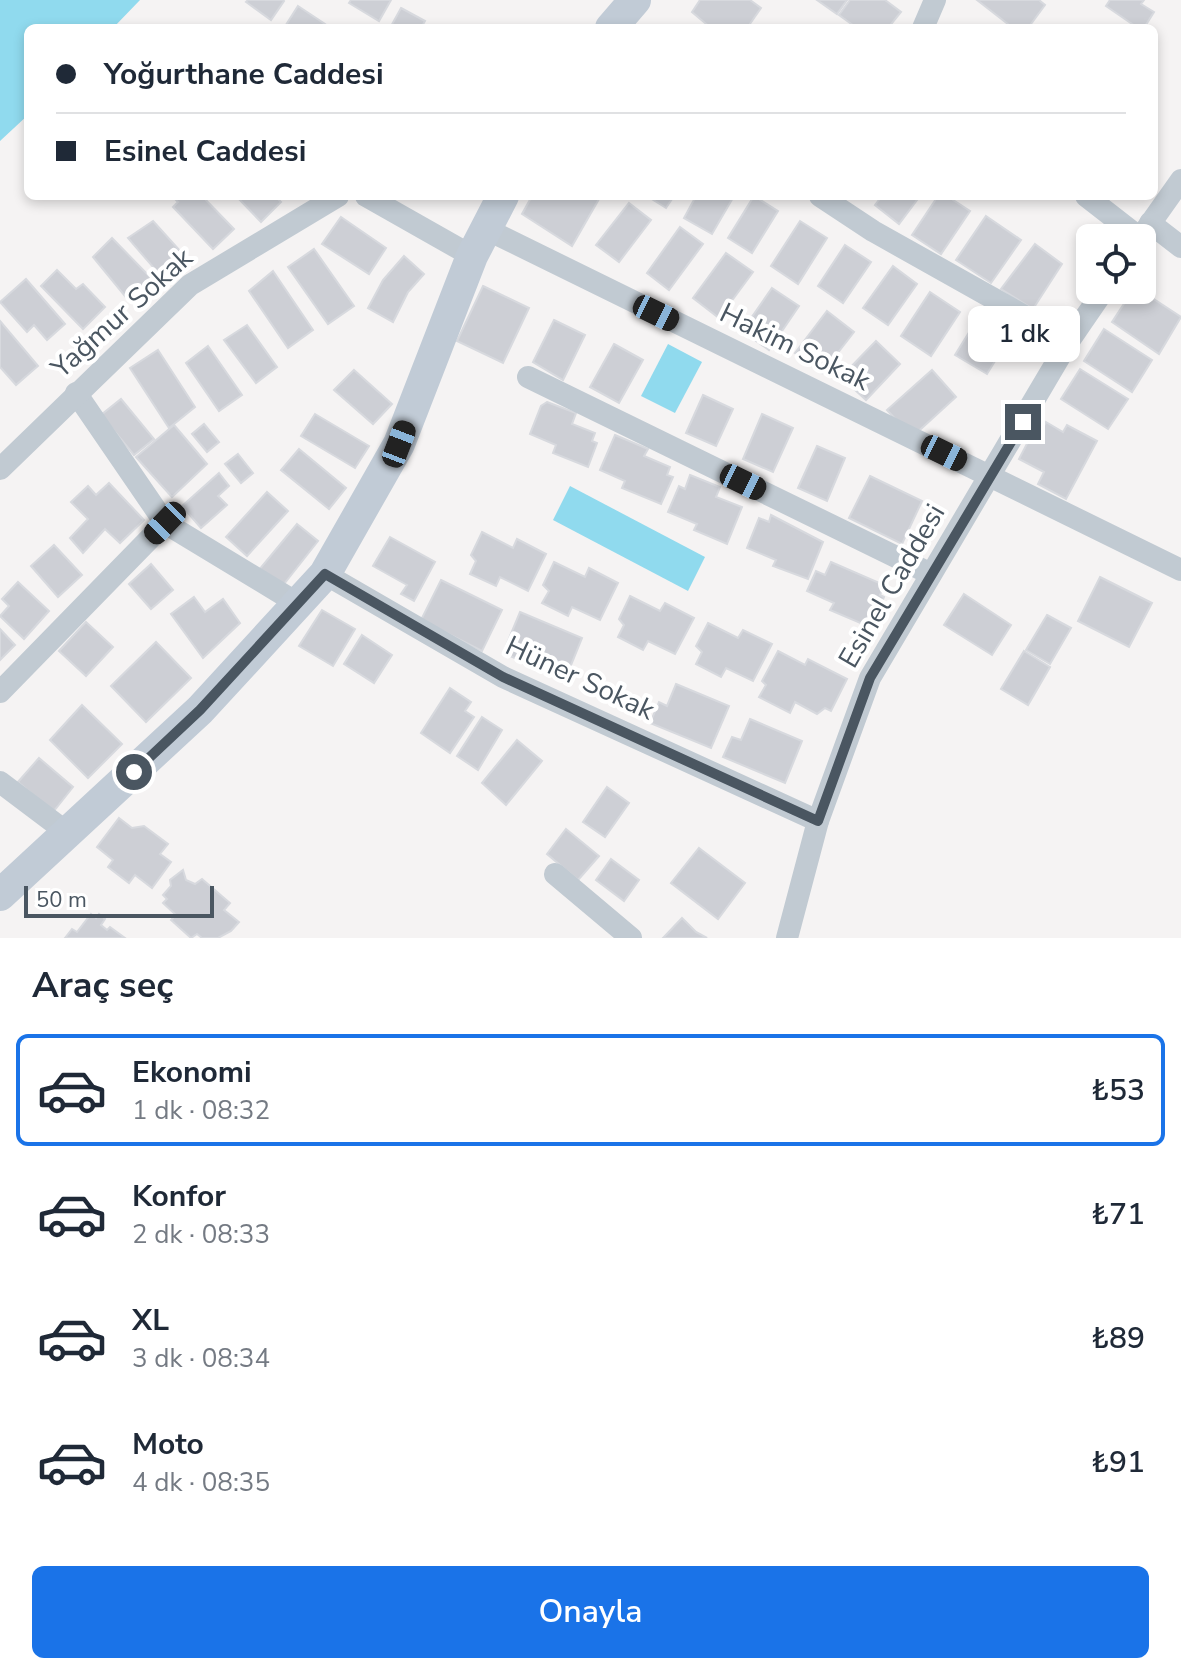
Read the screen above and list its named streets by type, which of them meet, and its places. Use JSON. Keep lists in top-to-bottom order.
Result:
{
  "streets": {
    "street": [
      "Yağmur Sokak",
      "Hakim Sokak",
      "Esinel Caddesi",
      "Hüner Sokak"
    ]
  },
  "crossings": [
    ["Hakim Sokak", "Esinel Caddesi"],
    ["Esinel Caddesi", "Hüner Sokak"]
  ],
  "scale_bar": "50 m",
  "page": {
    "banner": ["Yoğurthane Caddesi", "Esinel Caddesi"],
    "bubble": "1 dk",
    "scale": "50 m",
    "heading": "Araç seç",
    "list": [
      {
        "name": "Ekonomi",
        "note": "1 dk · 08:32",
        "value": "₺53"
      },
      {
        "name": "Konfor",
        "note": "2 dk · 08:33",
        "value": "₺71"
      },
      {
        "name": "XL",
        "note": "3 dk · 08:34",
        "value": "₺89"
      },
      {
        "name": "Moto",
        "note": "4 dk · 08:35",
        "value": "₺91"
      }
    ],
    "buttons": "Onayla"
  }
}
